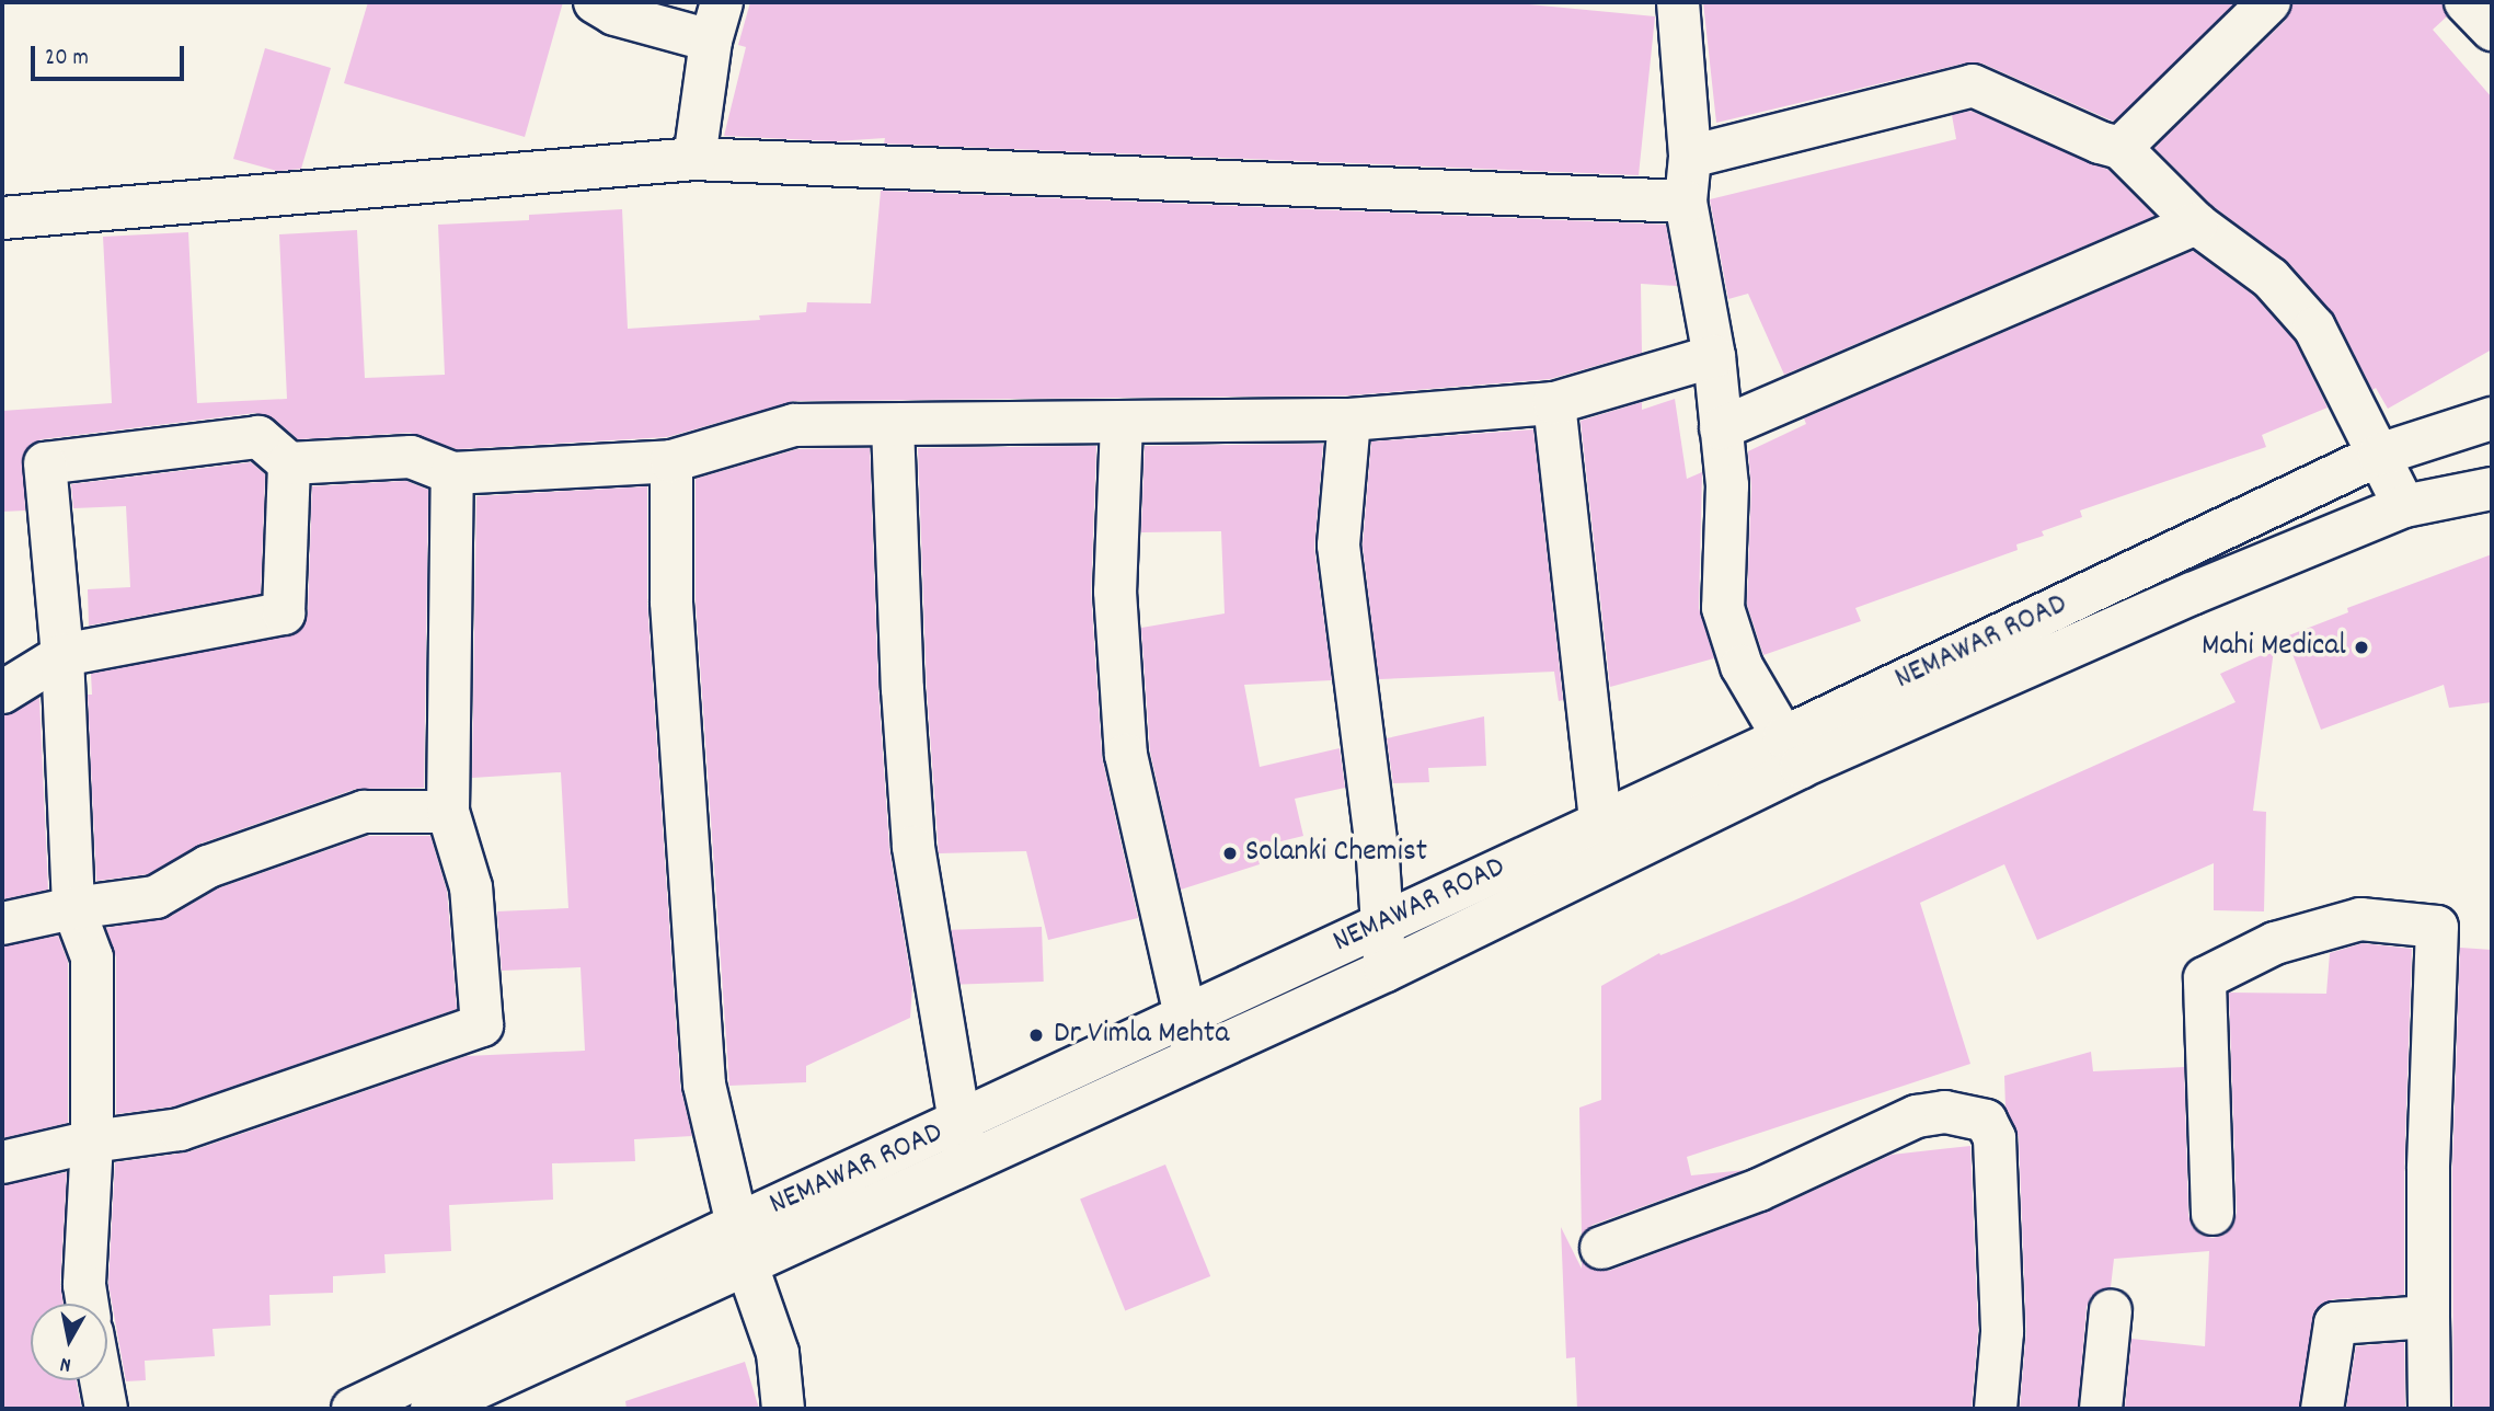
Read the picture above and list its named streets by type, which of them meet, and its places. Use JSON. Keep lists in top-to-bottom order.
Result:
{
  "streets": {
    "main road": ["NEMAWAR ROAD"]
  },
  "places": ["Mahi Medical", "Solanki Chemist", "Dr Vimla Mehta"],
  "scale_bar": "20 m",
  "north": "bottom"
}
